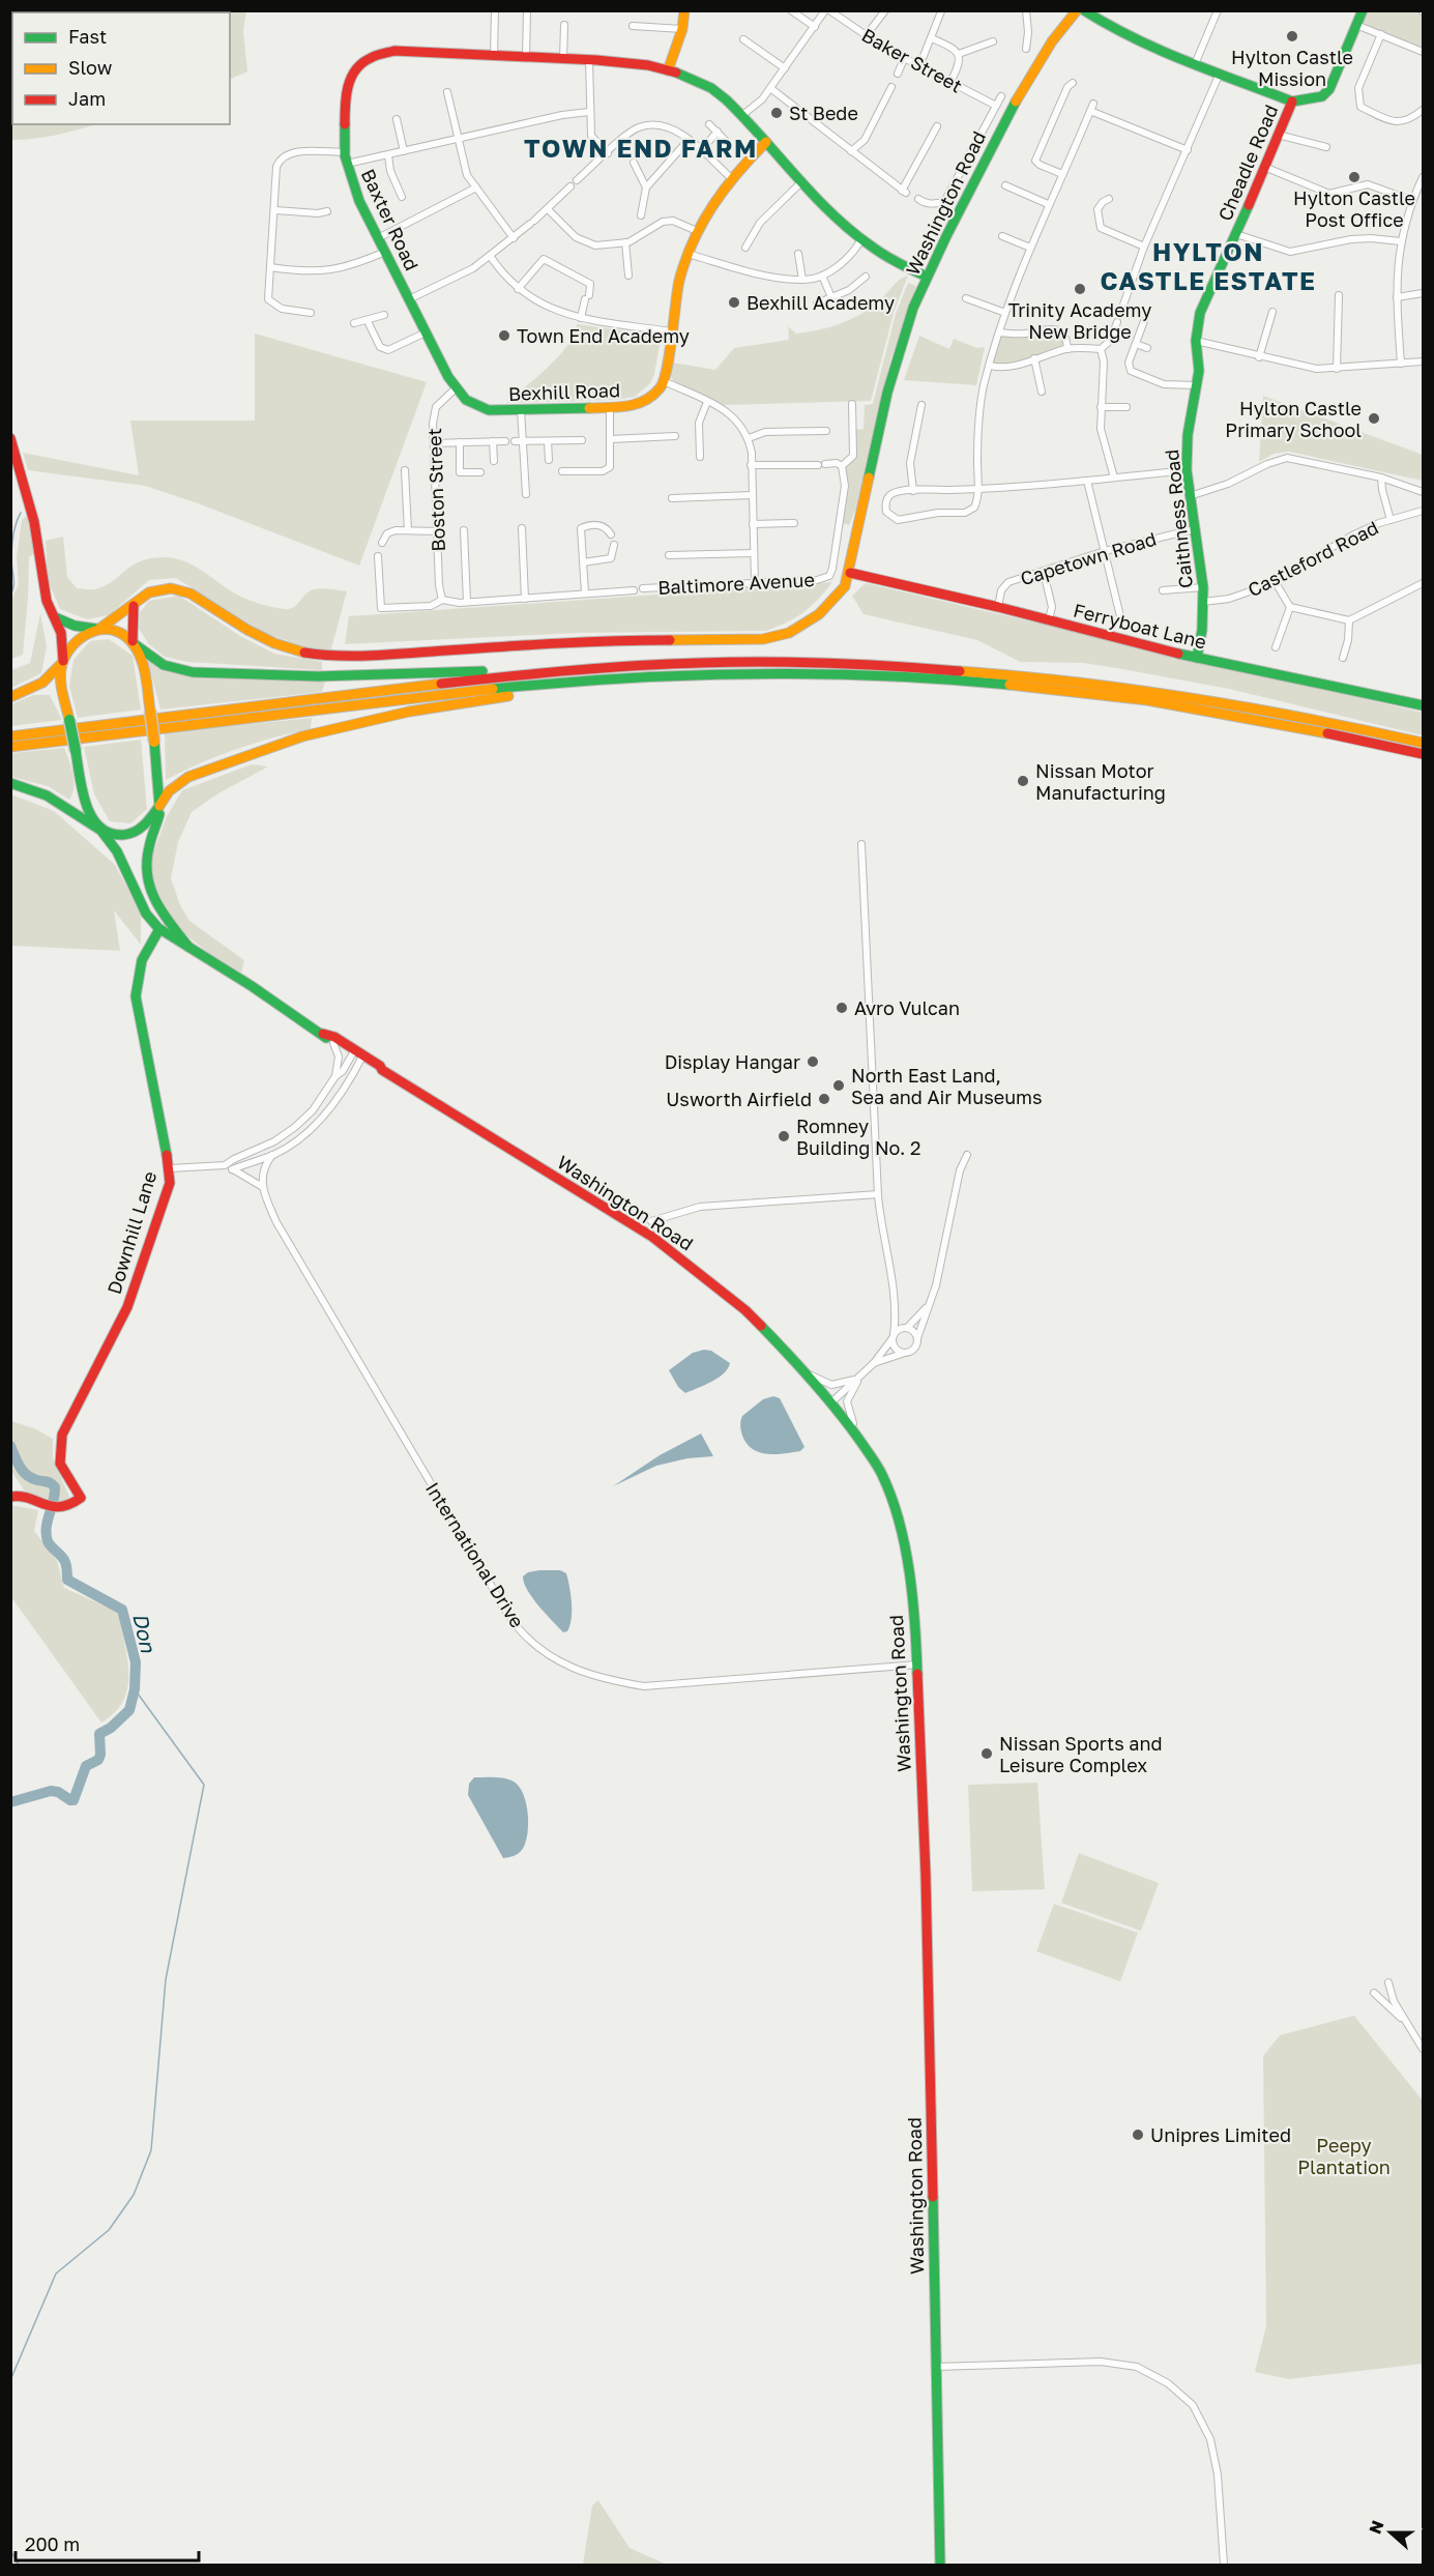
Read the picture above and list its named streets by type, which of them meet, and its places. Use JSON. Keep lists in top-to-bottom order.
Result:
{
  "streets": {
    "main road": [
      "Cheadle Road",
      "Washington Road",
      "Baxter Road",
      "Bexhill Road",
      "Caithness Road",
      "Ferryboat Lane",
      "Downhill Lane"
    ],
    "street": [
      "Baker Street",
      "Boston Street",
      "Capetown Road",
      "Castleford Road",
      "Baltimore Avenue",
      "International Drive"
    ]
  },
  "crossings": [
    ["Cheadle Road", "Caithness Road"],
    ["Washington Road", "Baxter Road"],
    ["Washington Road", "Ferryboat Lane"],
    ["Washington Road", "International Drive"],
    ["Baxter Road", "Bexhill Road"],
    ["Baxter Road", "Boston Street"],
    ["Bexhill Road", "Boston Street"],
    ["Boston Street", "Baltimore Avenue"],
    ["Caithness Road", "Capetown Road"],
    ["Caithness Road", "Castleford Road"],
    ["Caithness Road", "Ferryboat Lane"],
    ["Capetown Road", "Ferryboat Lane"]
  ],
  "districts": ["TOWN END FARM", "HYLTON CASTLE ESTATE"],
  "water": ["Don"],
  "parks": ["Peepy Plantation"],
  "places": [
    "Hylton Castle Mission",
    "St Bede",
    "Hylton Castle Post Office",
    "Trinity Academy New Bridge",
    "Bexhill Academy",
    "Town End Academy",
    "Hylton Castle Primary School",
    "Nissan Motor Manufacturing",
    "Avro Vulcan",
    "Display Hangar",
    "North East Land, Sea and Air Museums",
    "Usworth Airfield",
    "Romney Building No. 2",
    "Nissan Sports and Leisure Complex",
    "Unipres Limited"
  ],
  "legend": ["Fast", "Slow", "Jam"],
  "scale_bar": "200 m",
  "north": "left"
}
